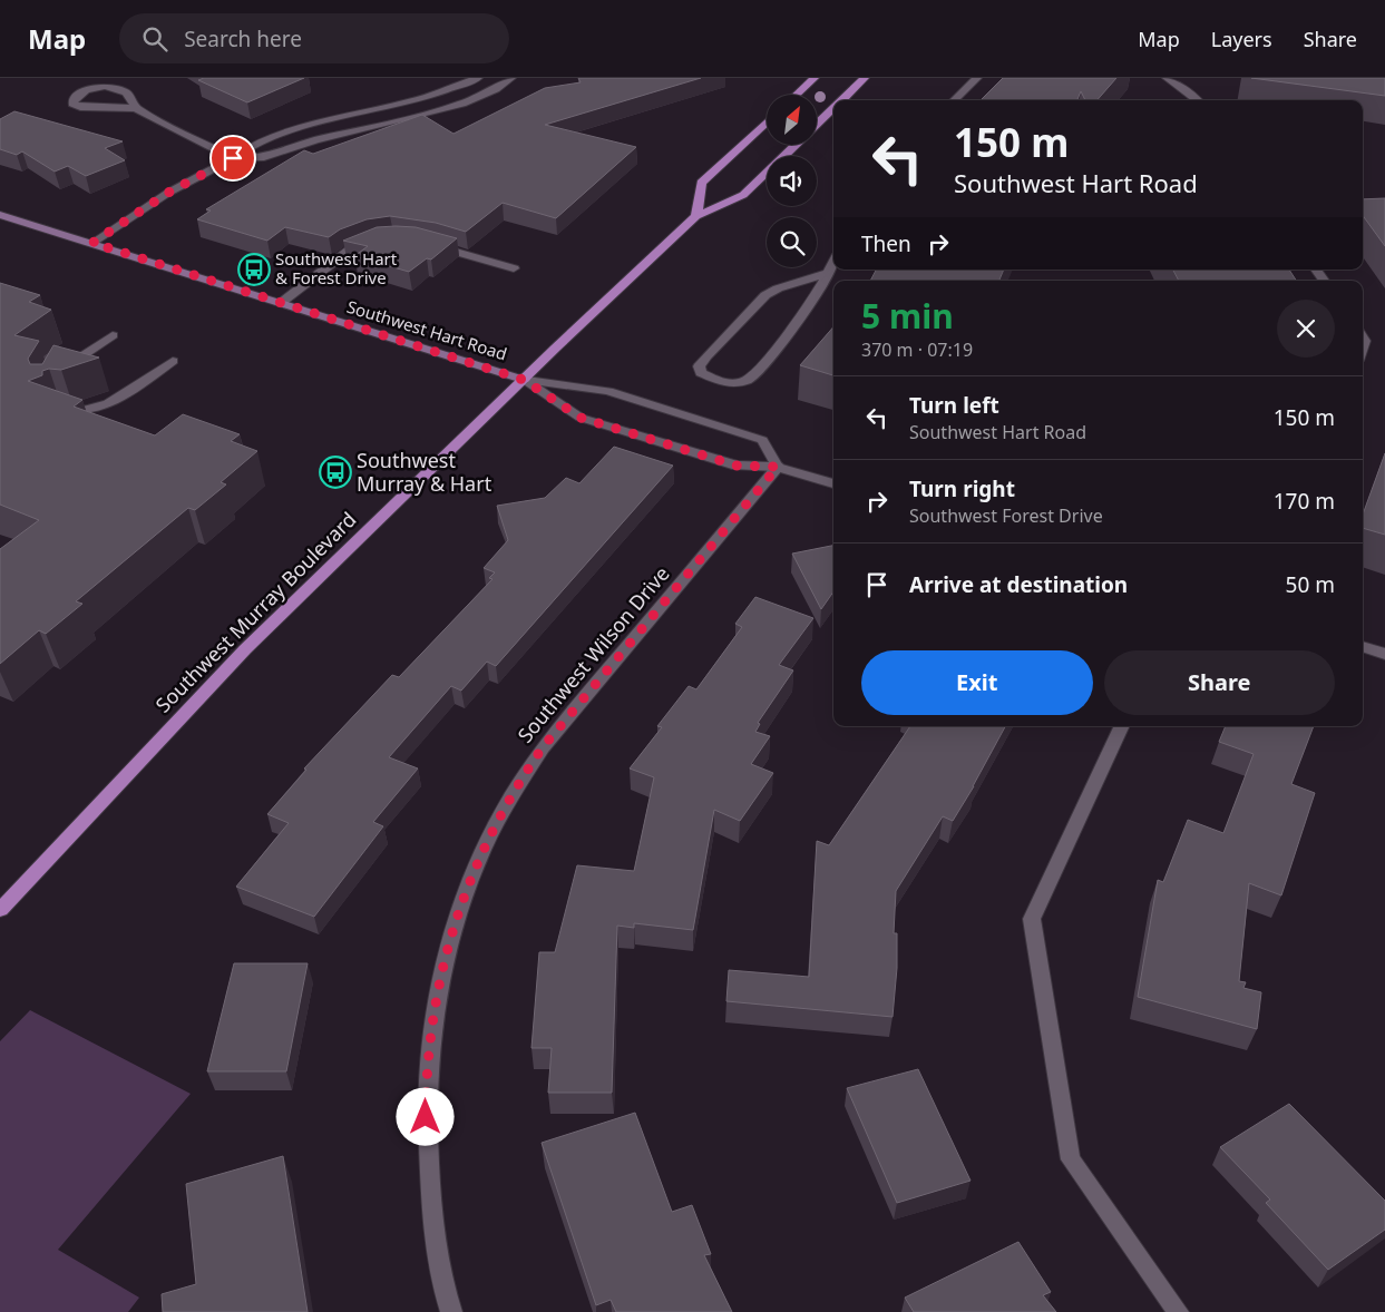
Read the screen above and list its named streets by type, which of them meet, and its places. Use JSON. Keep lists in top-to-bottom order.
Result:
{
  "streets": {
    "main road": ["Southwest Hart Road", "Southwest Murray Boulevard"],
    "street": ["Southwest Wilson Drive"]
  },
  "crossings": [
    ["Southwest Hart Road", "Southwest Murray Boulevard"],
    ["Southwest Hart Road", "Southwest Wilson Drive"]
  ],
  "places": {
    "bus stop": ["Southwest Hart & Forest Drive", "Southwest Murray & Hart"]
  },
  "north": "top right",
  "page": {
    "header": "Map",
    "search": "Search here",
    "nav": ["Map", "Layers", "Share"],
    "turn": ["150 m", "Southwest Hart Road"],
    "then": "Then",
    "heading": ["5 min", "370 m · 07:19"],
    "list": [
      {
        "name": "Turn left",
        "note": "Southwest Hart Road",
        "value": "150 m"
      },
      {
        "name": "Turn right",
        "note": "Southwest Forest Drive",
        "value": "170 m"
      },
      {
        "name": "Arrive at destination",
        "value": "50 m"
      }
    ],
    "buttons": ["Exit", "Share"]
  }
}
